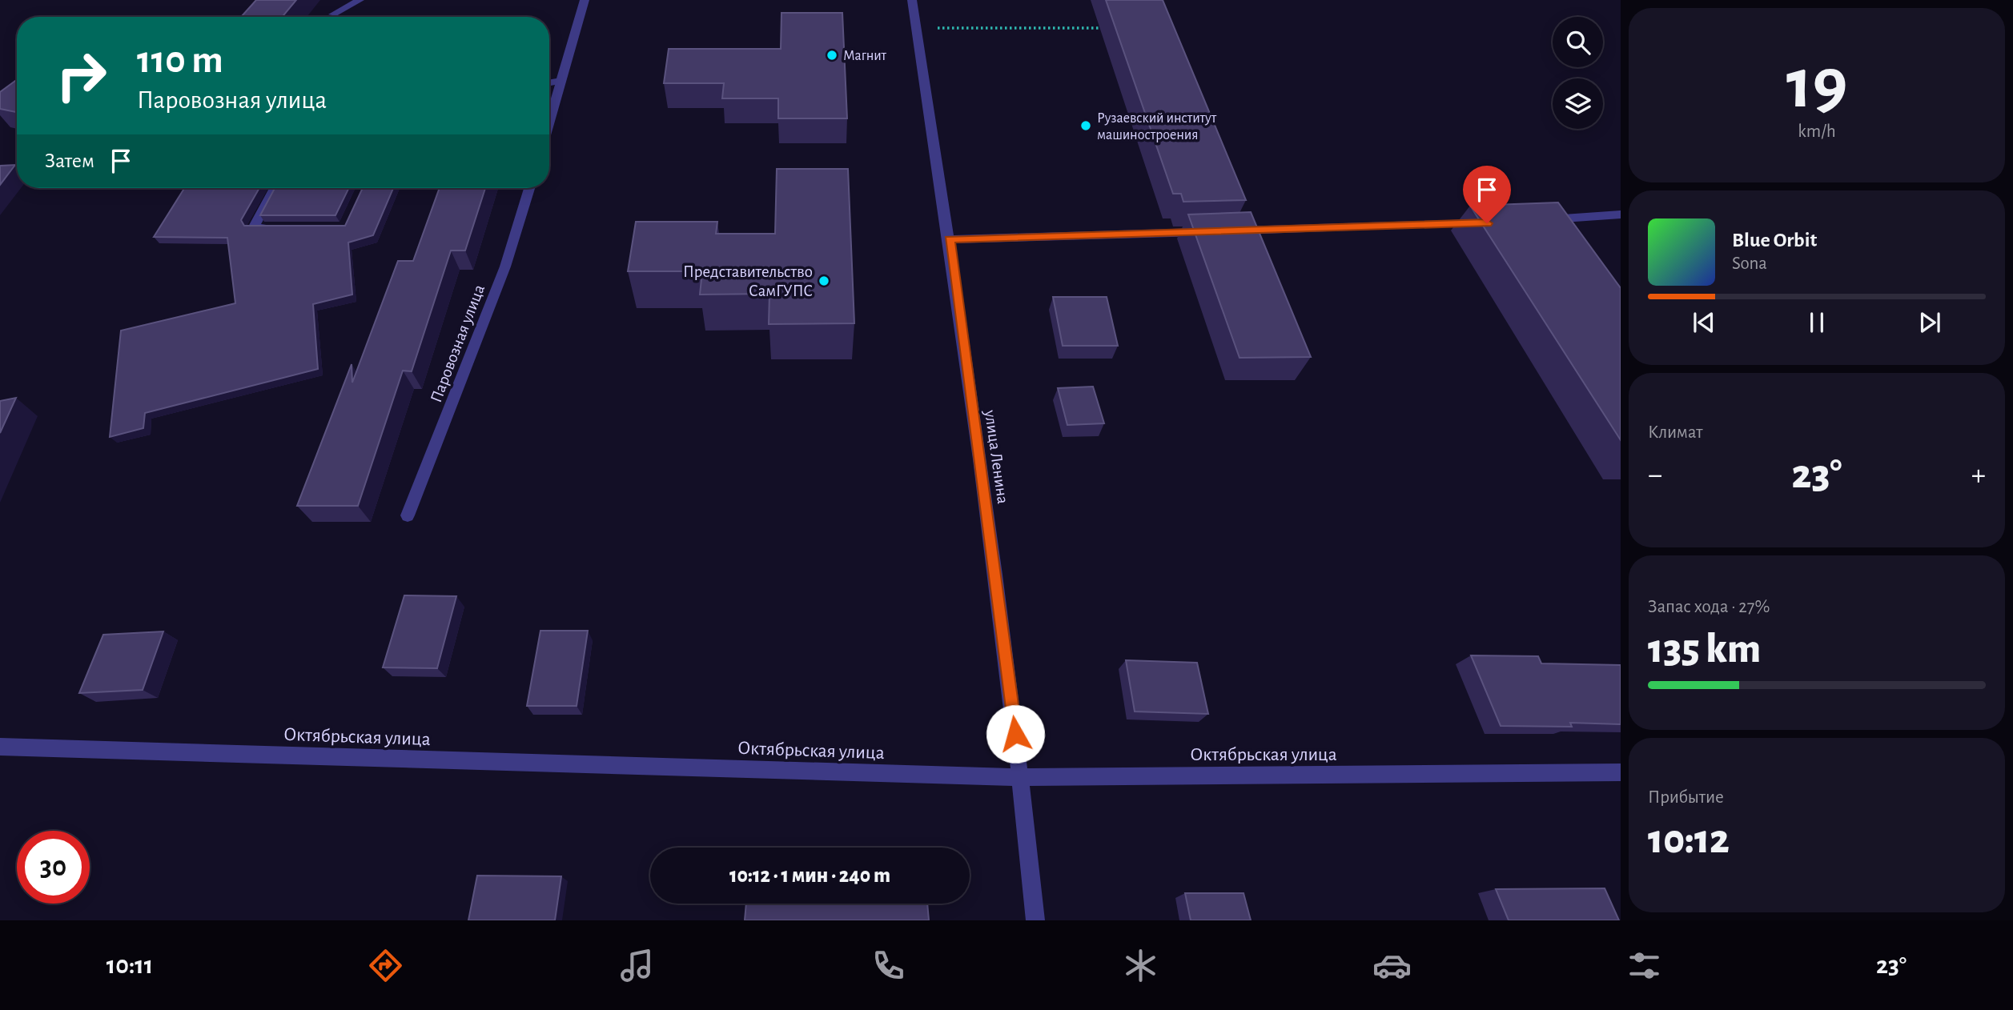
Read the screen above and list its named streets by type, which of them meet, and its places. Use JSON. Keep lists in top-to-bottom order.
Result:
{
  "streets": {
    "street": ["Паровозная улица", "улица Ленина", "Октябрьская улица"]
  },
  "crossings": [
    ["улица Ленина", "Октябрьская улица"]
  ],
  "places": ["Магнит", "Рузаевский институт машиностроения", "Представительство СамГУПС"],
  "page": {
    "tile": [
      ["19", "km/h"],
      "Климат",
      ["Запас хода · 27%", "135 km"],
      ["Прибытие", "10:12"]
    ],
    "turn": ["110 m", "Паровозная улица"],
    "then": "Затем",
    "song": ["Blue Orbit", "Sona"],
    "heat": ["−", "23°", "+"],
    "limit": "30",
    "trip": "10:12 · 1 мин · 240 m",
    "tabs": ["10:11", "23°"]
  }
}
